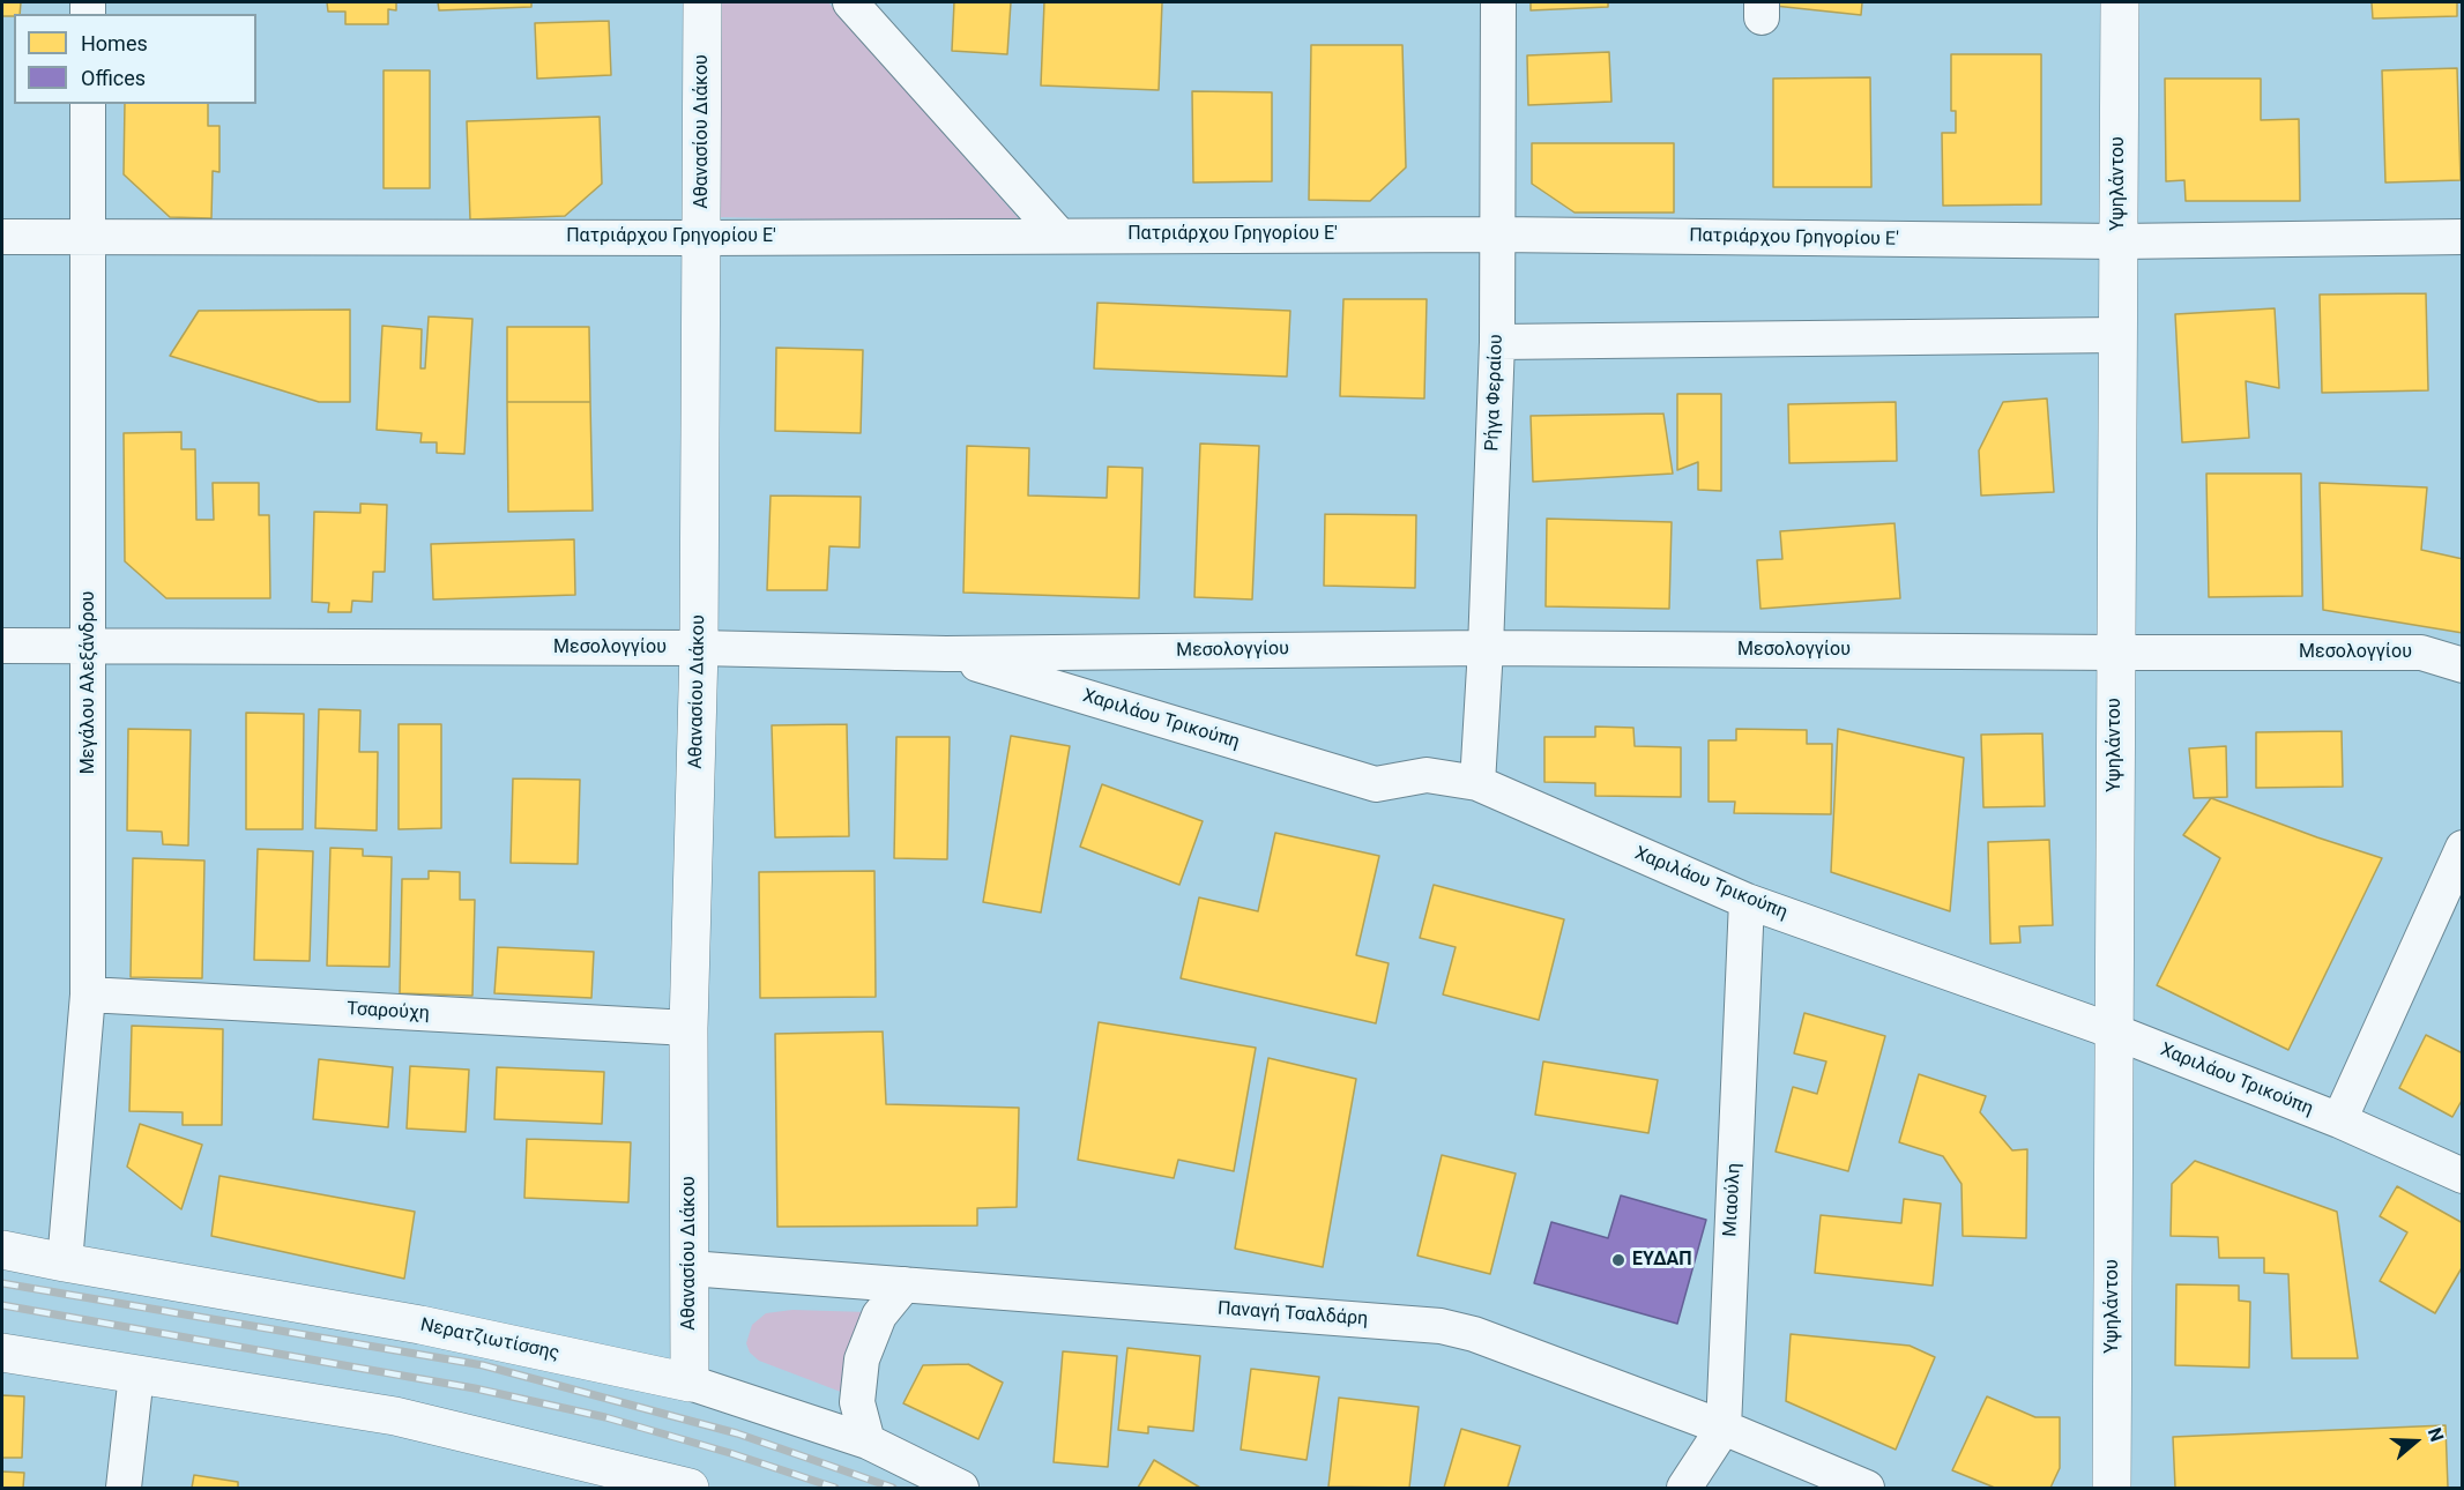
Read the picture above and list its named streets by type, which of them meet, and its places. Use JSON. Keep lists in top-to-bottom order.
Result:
{
  "streets": {
    "street": [
      "Αθανασίου Διάκου",
      "Υψηλάντου",
      "Πατριάρχου Γρηγορίου Ε'",
      "Ρήγα Φεραίου",
      "Μεσολογγίου",
      "Μεγάλου Αλεξάνδρου",
      "Χαριλάου Τρικούπη",
      "Τσαρούχη",
      "Μιαούλη",
      "Παναγή Τσαλδάρη",
      "Νερατζιωτίσσης"
    ]
  },
  "crossings": [
    ["Αθανασίου Διάκου", "Πατριάρχου Γρηγορίου Ε'"],
    ["Αθανασίου Διάκου", "Μεσολογγίου"],
    ["Αθανασίου Διάκου", "Τσαρούχη"],
    ["Αθανασίου Διάκου", "Παναγή Τσαλδάρη"],
    ["Αθανασίου Διάκου", "Νερατζιωτίσσης"],
    ["Υψηλάντου", "Πατριάρχου Γρηγορίου Ε'"],
    ["Υψηλάντου", "Μεσολογγίου"],
    ["Υψηλάντου", "Χαριλάου Τρικούπη"],
    ["Πατριάρχου Γρηγορίου Ε'", "Ρήγα Φεραίου"],
    ["Πατριάρχου Γρηγορίου Ε'", "Μεγάλου Αλεξάνδρου"],
    ["Ρήγα Φεραίου", "Μεσολογγίου"],
    ["Ρήγα Φεραίου", "Χαριλάου Τρικούπη"],
    ["Μεσολογγίου", "Μεγάλου Αλεξάνδρου"],
    ["Μεσολογγίου", "Χαριλάου Τρικούπη"],
    ["Μεγάλου Αλεξάνδρου", "Τσαρούχη"],
    ["Μεγάλου Αλεξάνδρου", "Νερατζιωτίσσης"],
    ["Χαριλάου Τρικούπη", "Μιαούλη"],
    ["Μιαούλη", "Παναγή Τσαλδάρη"]
  ],
  "places": ["ΕΥΔΑΠ"],
  "legend": ["Homes", "Offices"],
  "north": "right"
}
